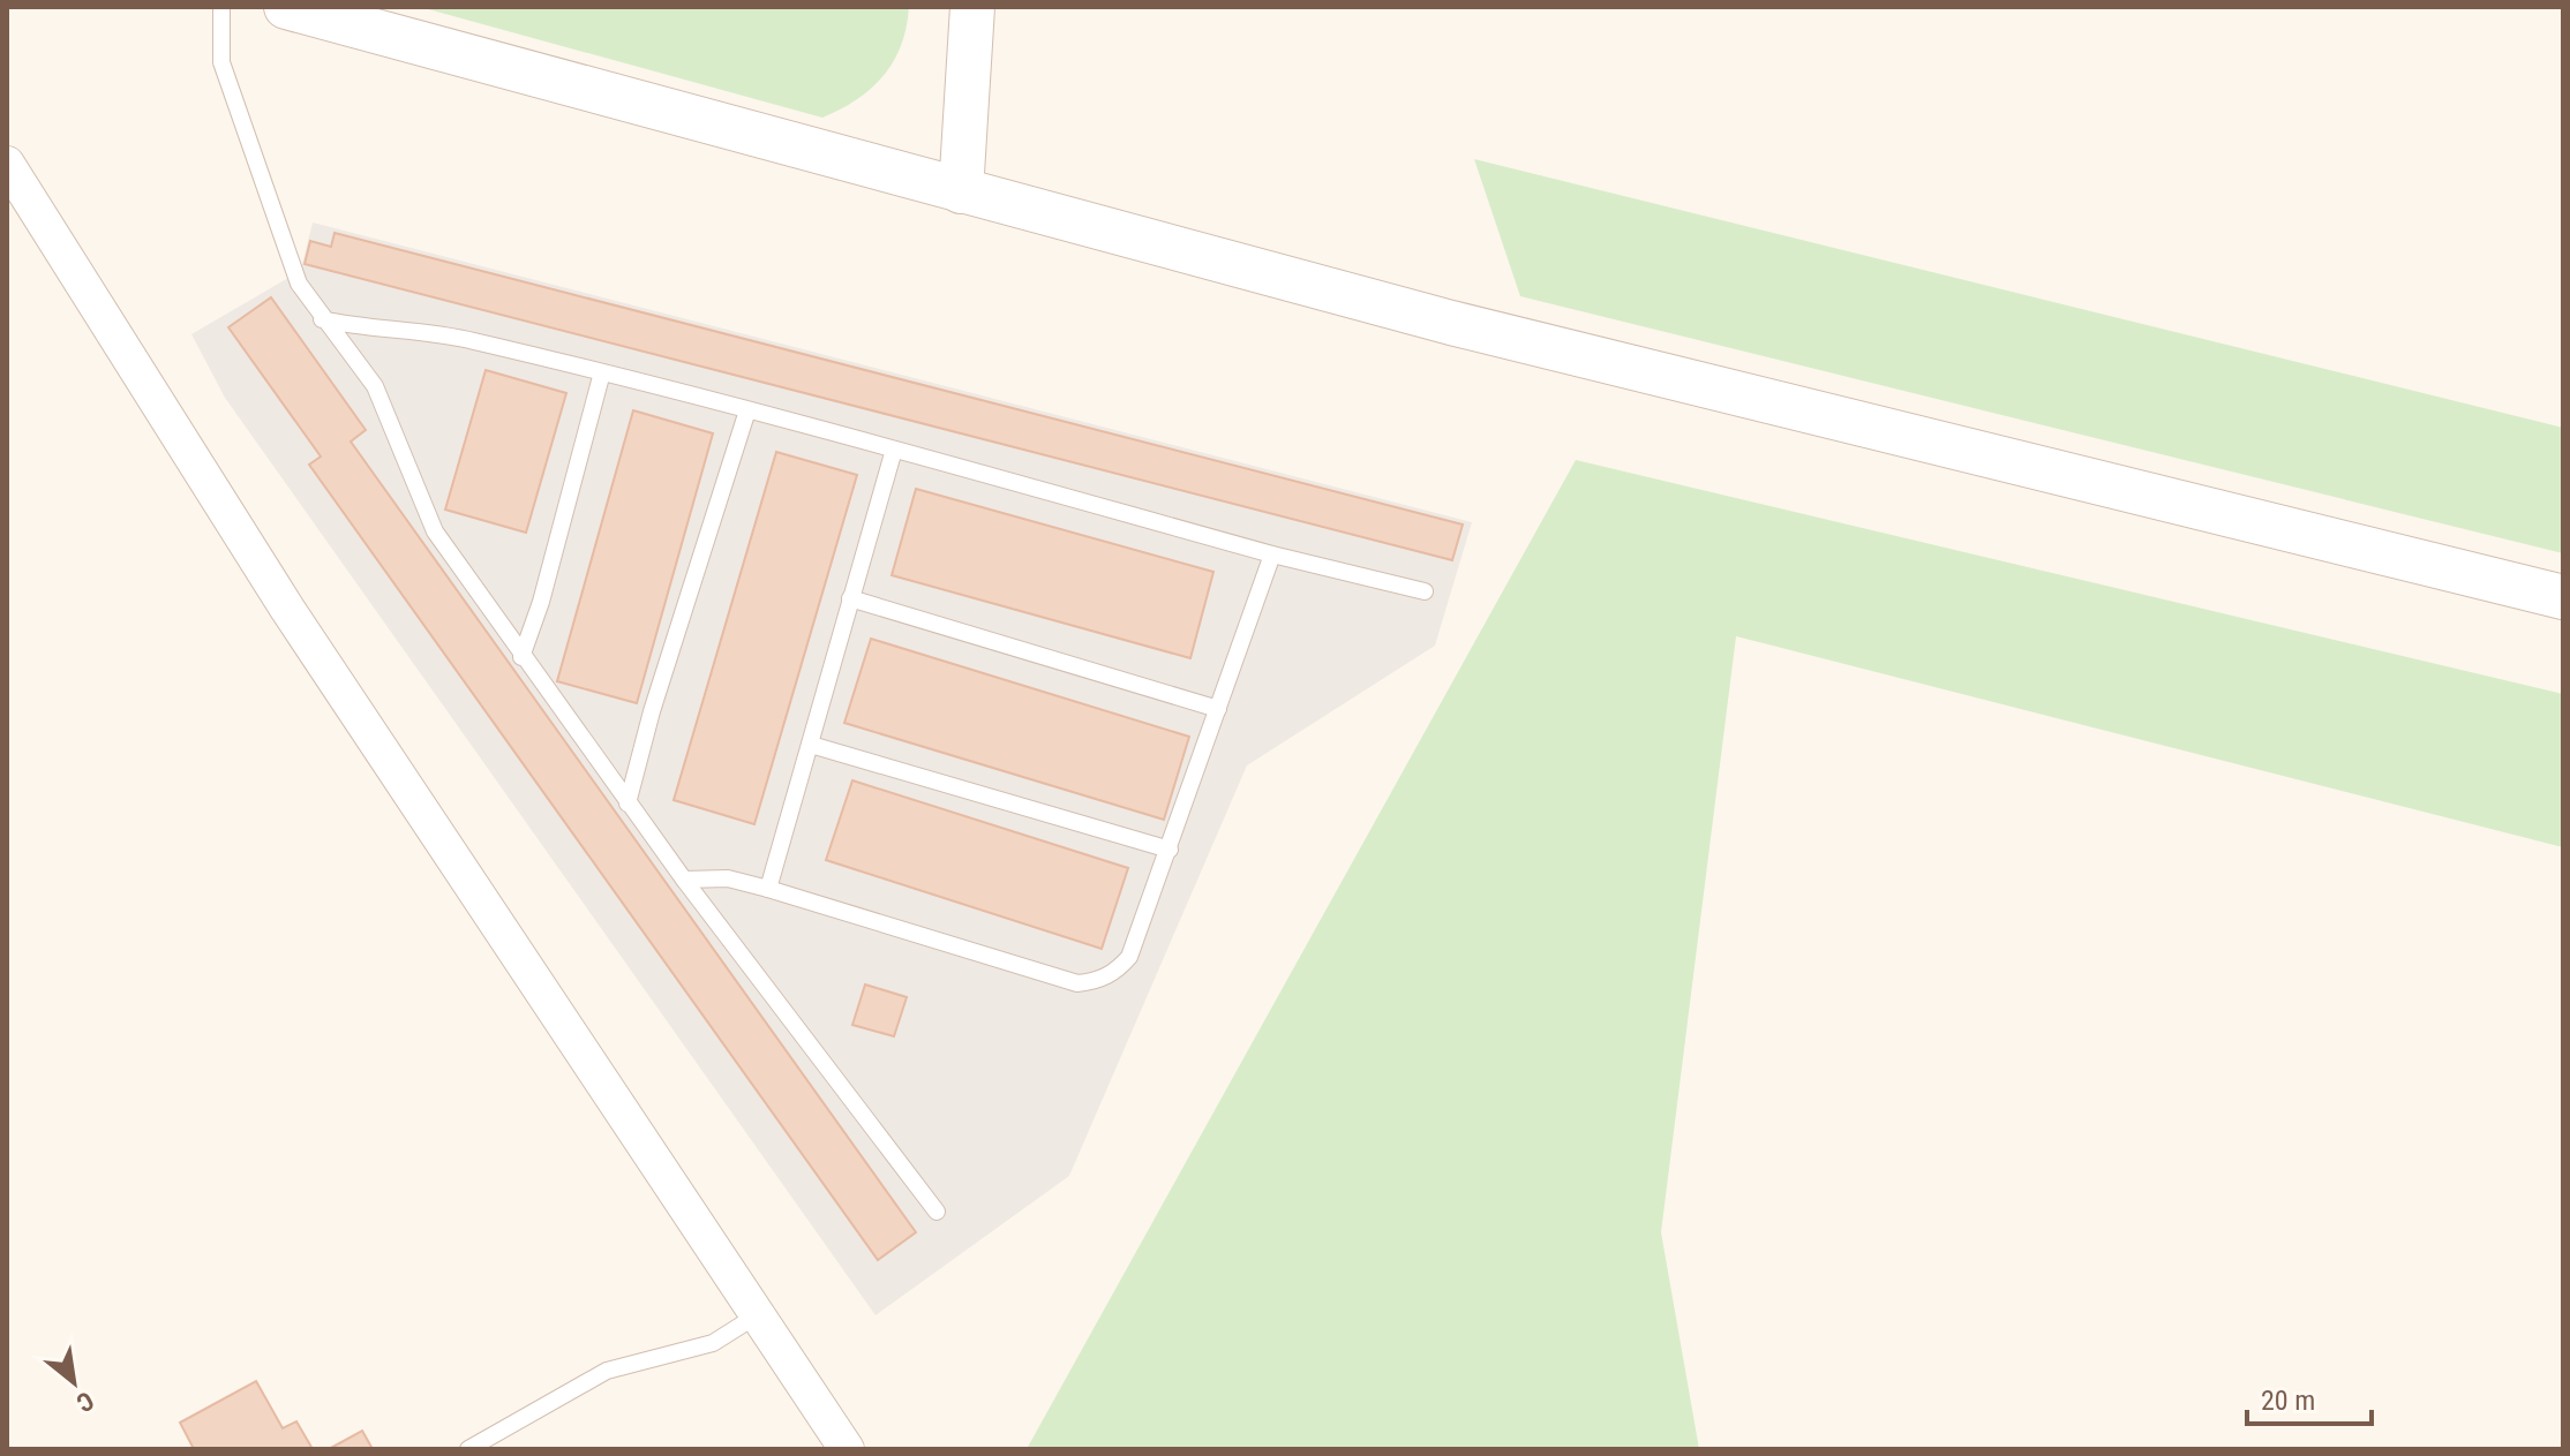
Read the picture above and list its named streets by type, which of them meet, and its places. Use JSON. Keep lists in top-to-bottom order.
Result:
{
  "scale_bar": "20 m",
  "north": "bottom right"
}
